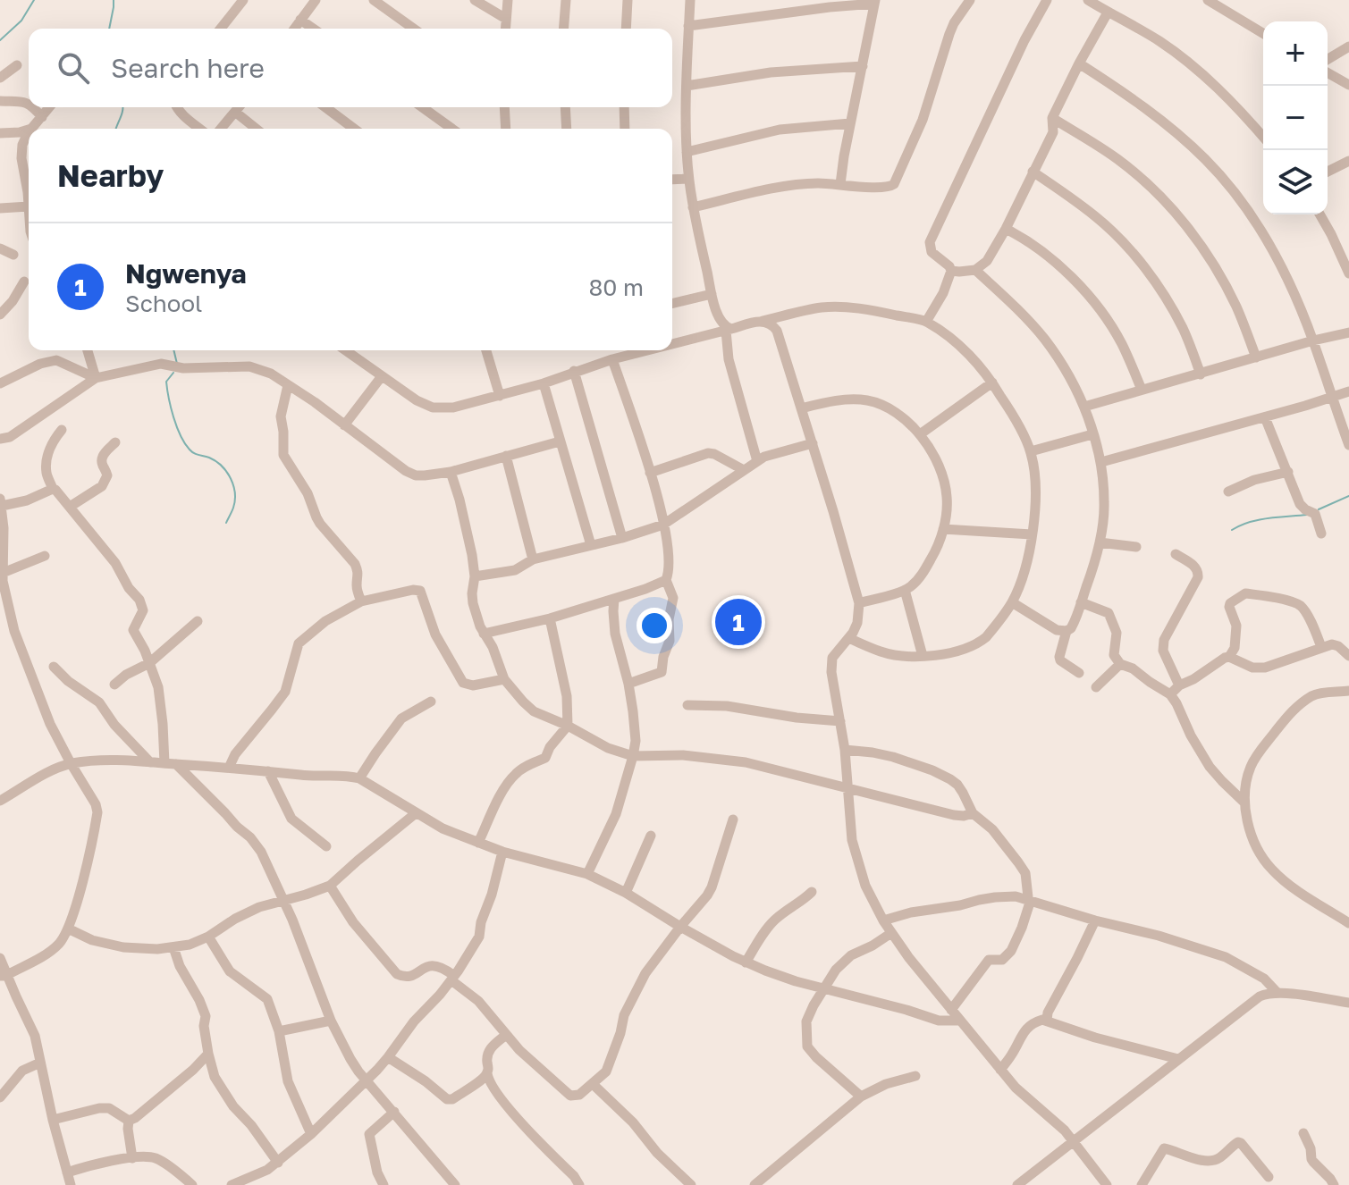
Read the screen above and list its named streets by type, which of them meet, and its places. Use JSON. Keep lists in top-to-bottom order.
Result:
{
  "page": {
    "map_buttons": ["+", "−"],
    "search": "Search here",
    "heading": "Nearby",
    "list": [
      {
        "mark": "1",
        "name": "Ngwenya",
        "note": "School",
        "value": "80 m"
      }
    ],
    "pins": "1"
  }
}
